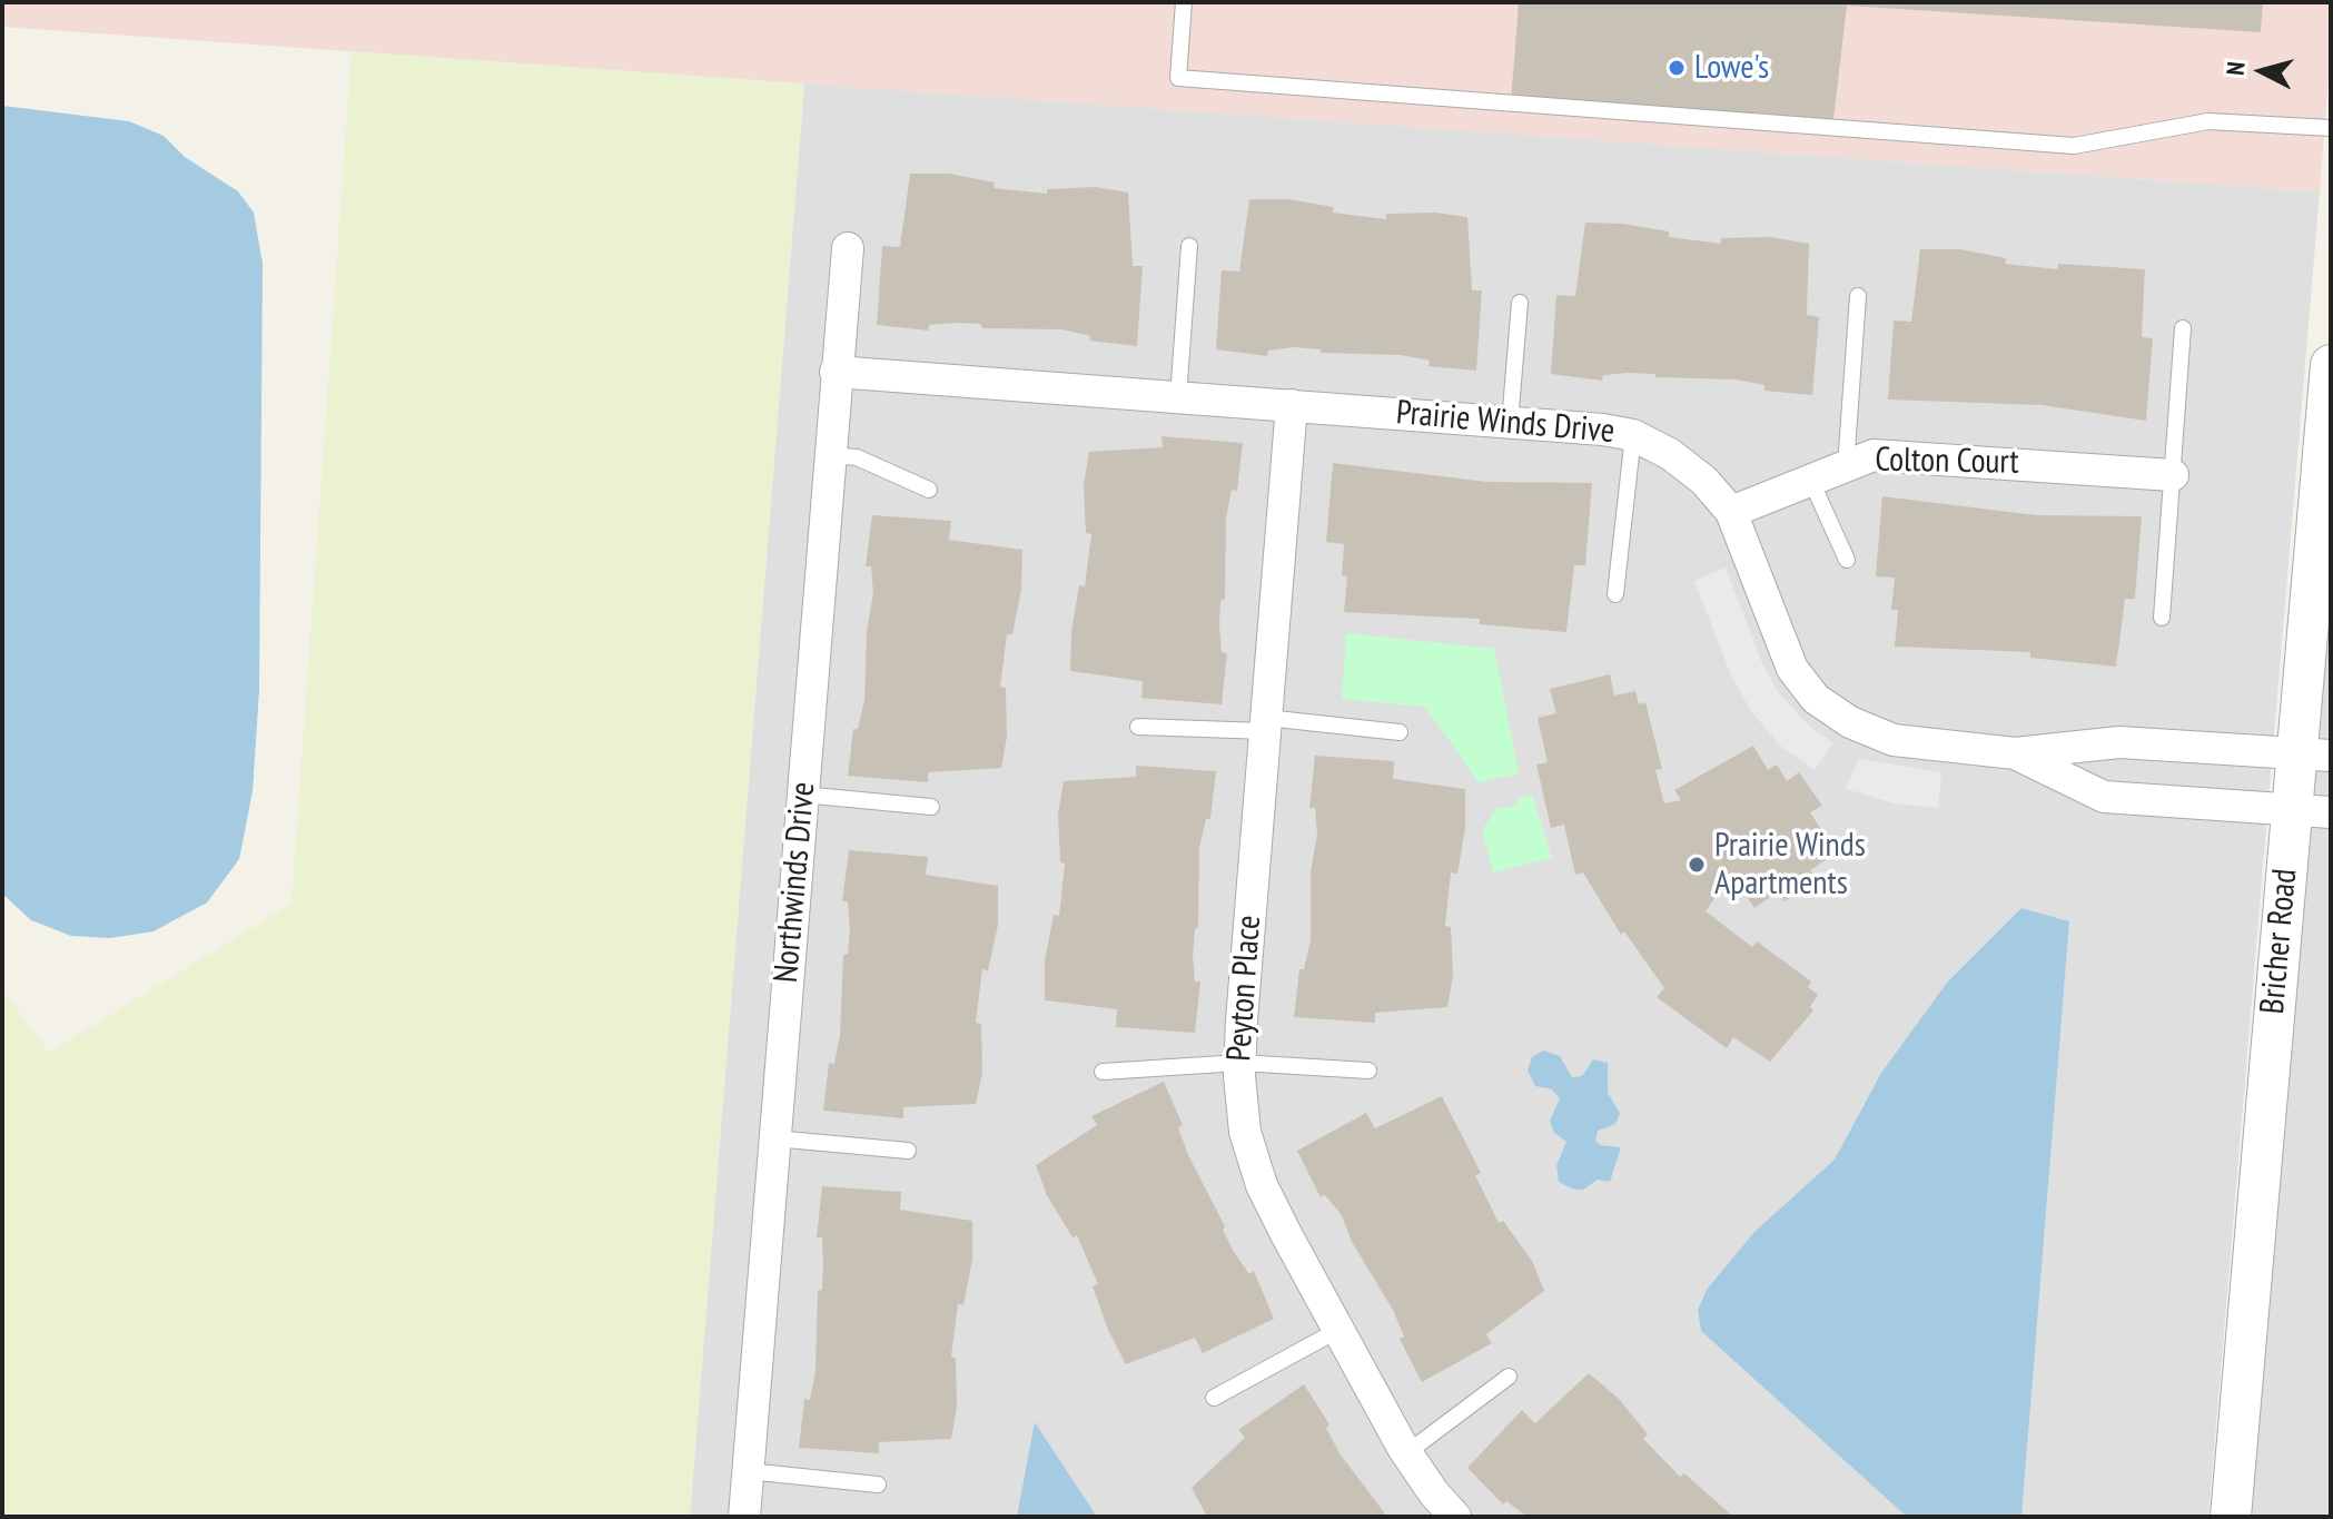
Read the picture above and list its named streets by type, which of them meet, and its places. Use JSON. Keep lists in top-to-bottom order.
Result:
{
  "streets": {
    "street": [
      "Prairie Winds Drive",
      "Colton Court",
      "Northwinds Drive",
      "Bricher Road",
      "Peyton Place"
    ]
  },
  "crossings": [
    ["Prairie Winds Drive", "Colton Court"],
    ["Prairie Winds Drive", "Northwinds Drive"],
    ["Prairie Winds Drive", "Bricher Road"],
    ["Prairie Winds Drive", "Peyton Place"]
  ],
  "places": ["Lowe's", "Prairie Winds Apartments"],
  "north": "left"
}
